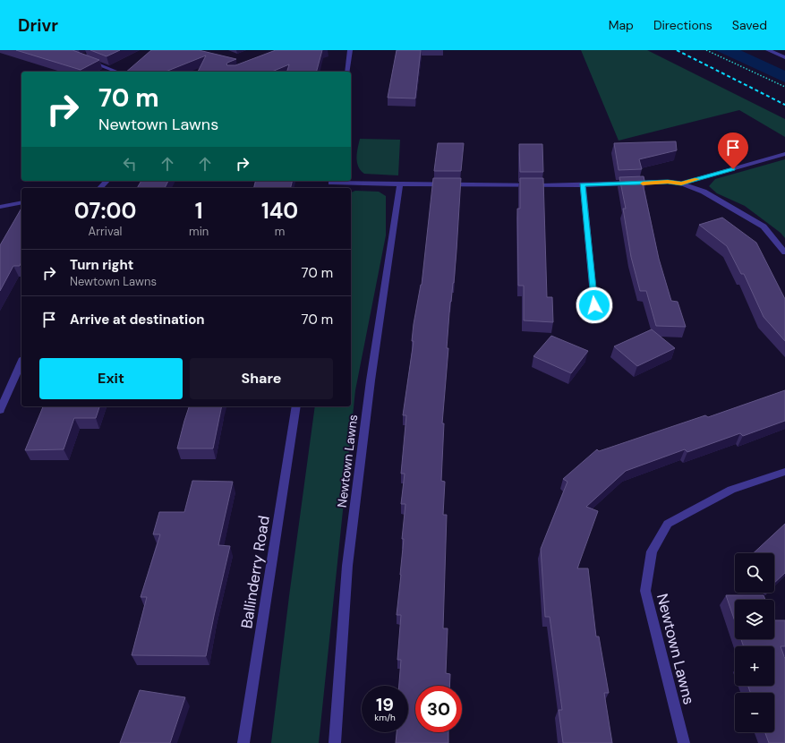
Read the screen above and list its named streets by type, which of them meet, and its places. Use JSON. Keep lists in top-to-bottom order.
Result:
{
  "streets": {
    "street": ["Newtown Lawns", "Ballinderry Road"]
  },
  "page": {
    "header": "Drivr",
    "nav": ["Map", "Directions", "Saved"],
    "turn": ["70 m", "Newtown Lawns"],
    "eta": [
      "07:00",
      "Arrival",
      "1",
      "min",
      "140",
      "m"
    ],
    "list": [
      {
        "name": "Turn right",
        "note": "Newtown Lawns",
        "value": "70 m"
      },
      {
        "name": "Arrive at destination",
        "value": "70 m"
      }
    ],
    "buttons": ["Exit", "Share"],
    "map_buttons": ["+", "−"],
    "speed": "19 km/h",
    "limit": "30"
  }
}
